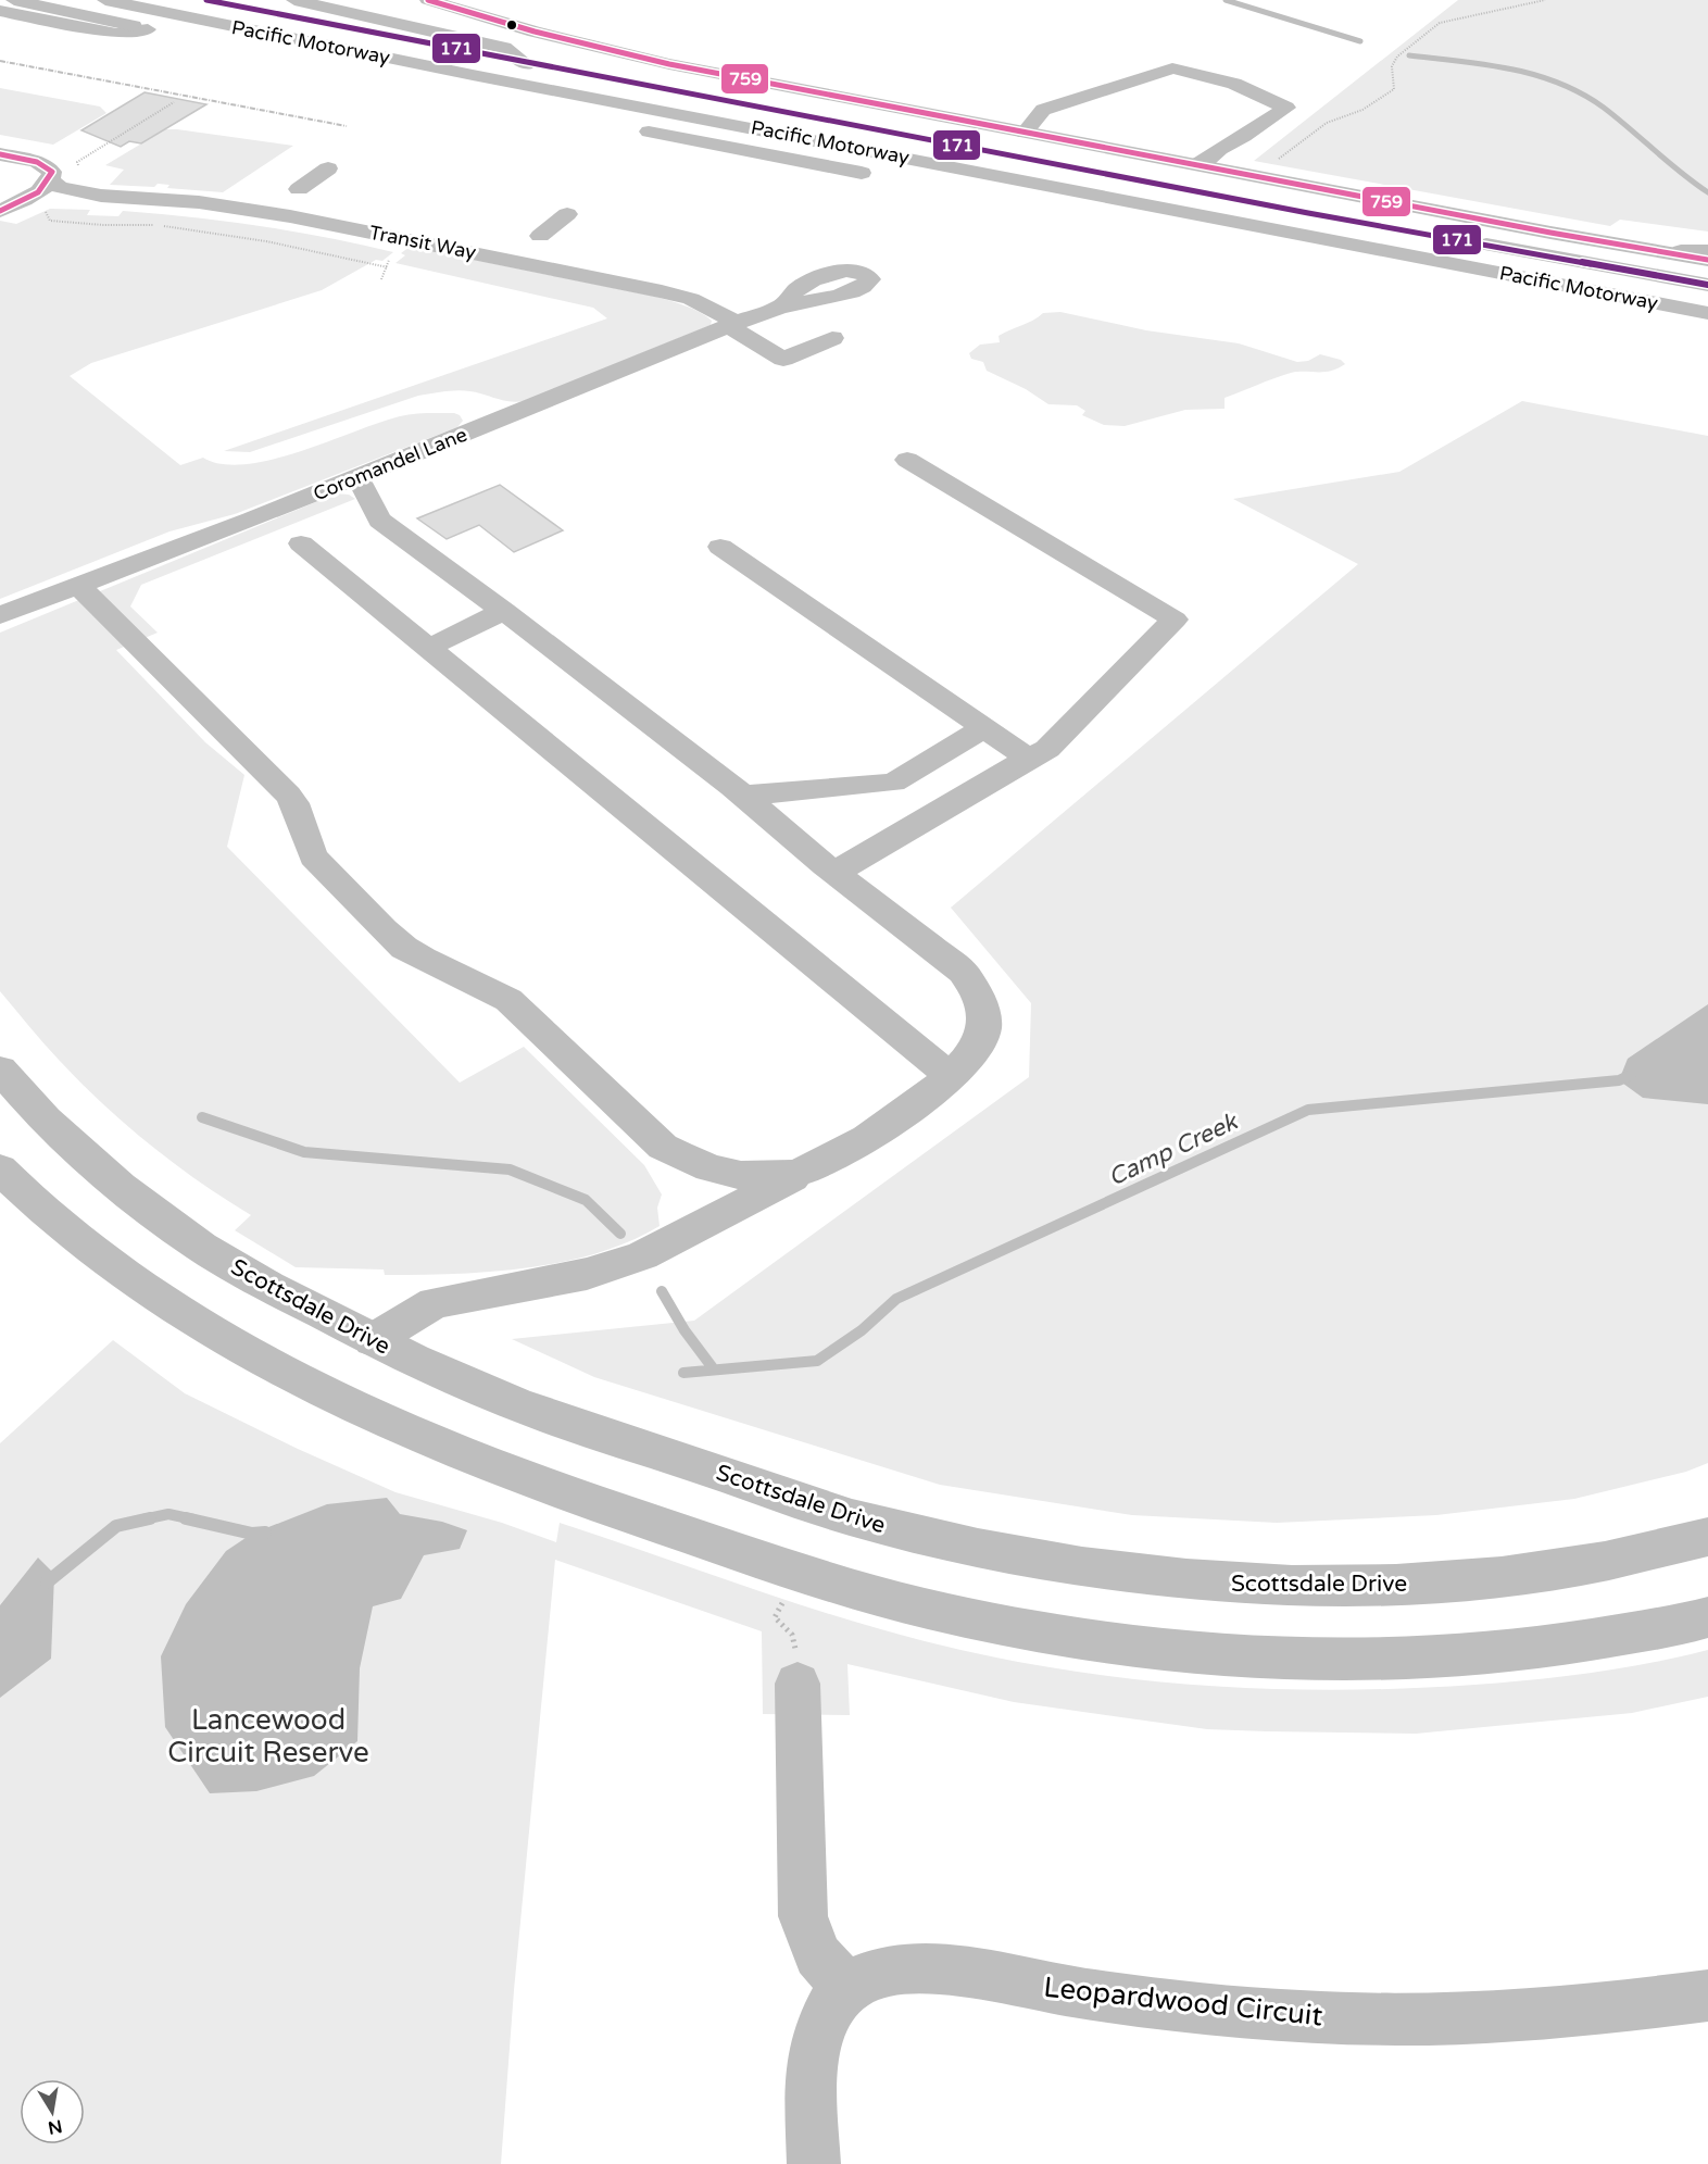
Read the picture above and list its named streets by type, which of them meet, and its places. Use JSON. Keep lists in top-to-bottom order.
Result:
{
  "streets": {
    "main road": [
      "Pacific Motorway",
      "Transit Way",
      "Coromandel Lane",
      "Scottsdale Drive",
      "Leopardwood Circuit"
    ]
  },
  "crossings": [
    ["Transit Way", "Coromandel Lane"]
  ],
  "water": ["Camp Creek"],
  "parks": ["Lancewood Circuit Reserve"],
  "lines": ["transit line 759", "transit line 171"],
  "north": "bottom"
}
